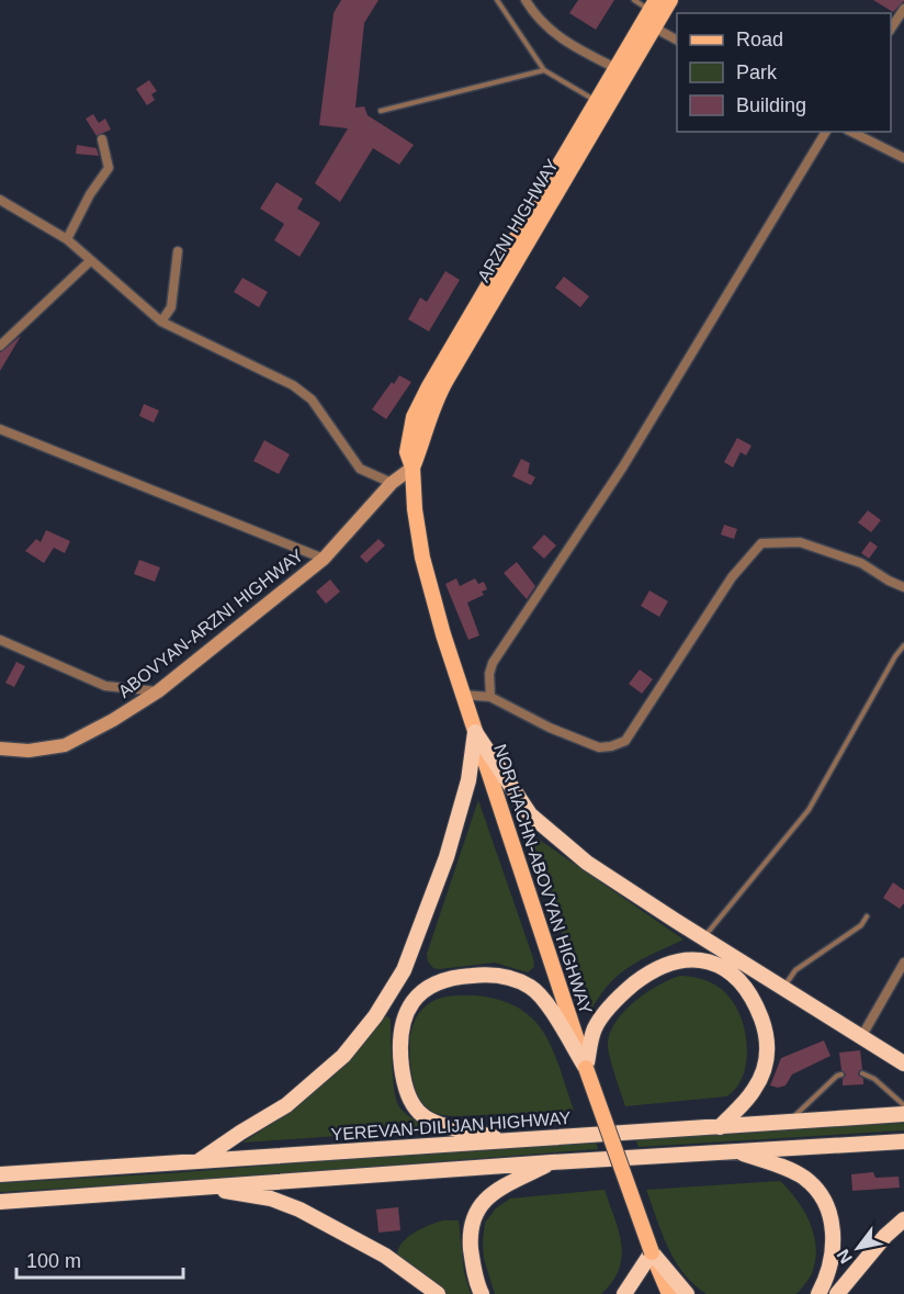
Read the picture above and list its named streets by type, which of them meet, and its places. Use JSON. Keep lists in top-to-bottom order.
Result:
{
  "streets": {
    "highway": ["YEREVAN-DILIJAN HIGHWAY"],
    "main road": ["ARZNI HIGHWAY", "ABOVYAN-ARZNI HIGHWAY", "NOR HACHN-ABOVYAN HIGHWAY"]
  },
  "crossings": [
    ["ARZNI HIGHWAY", "ABOVYAN-ARZNI HIGHWAY"],
    ["ARZNI HIGHWAY", "NOR HACHN-ABOVYAN HIGHWAY"],
    ["ABOVYAN-ARZNI HIGHWAY", "NOR HACHN-ABOVYAN HIGHWAY"]
  ],
  "legend": ["Road", "Park", "Building"],
  "scale_bar": "100 m",
  "north": "bottom left"
}
